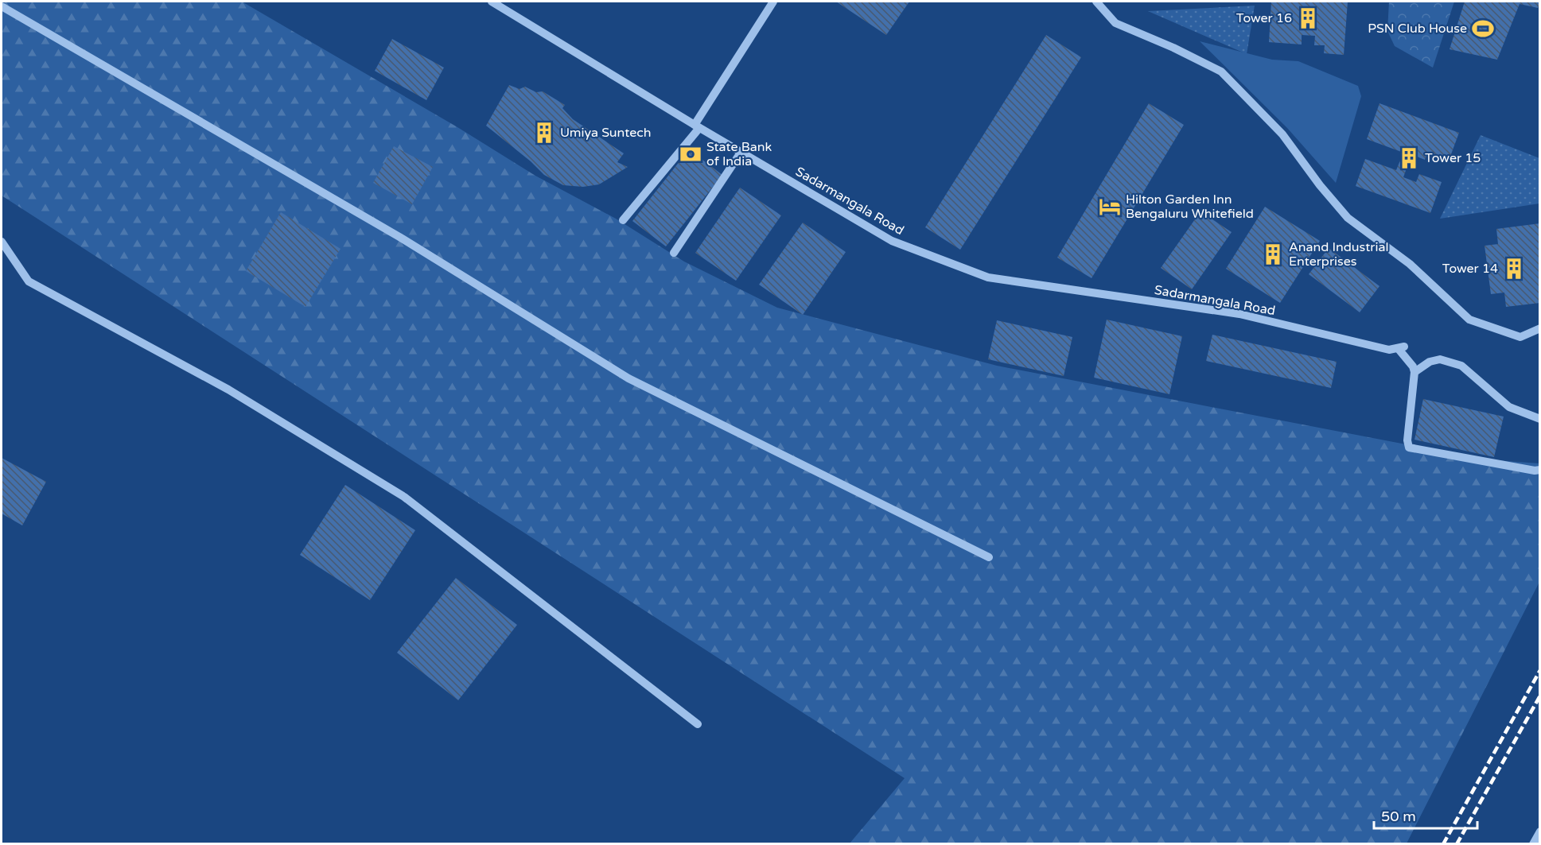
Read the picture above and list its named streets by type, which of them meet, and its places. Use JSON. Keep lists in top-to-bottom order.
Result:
{
  "streets": {
    "street": ["Sadarmangala Road"]
  },
  "places": {
    "building": [
      "Tower 16",
      "Umiya Suntech",
      "Tower 15",
      "Anand Industrial Enterprises",
      "Tower 14"
    ],
    "sports": ["PSN Club House"],
    "bank": ["State Bank of India"],
    "hotel": ["Hilton Garden Inn Bengaluru Whitefield"]
  },
  "scale_bar": "50 m"
}
